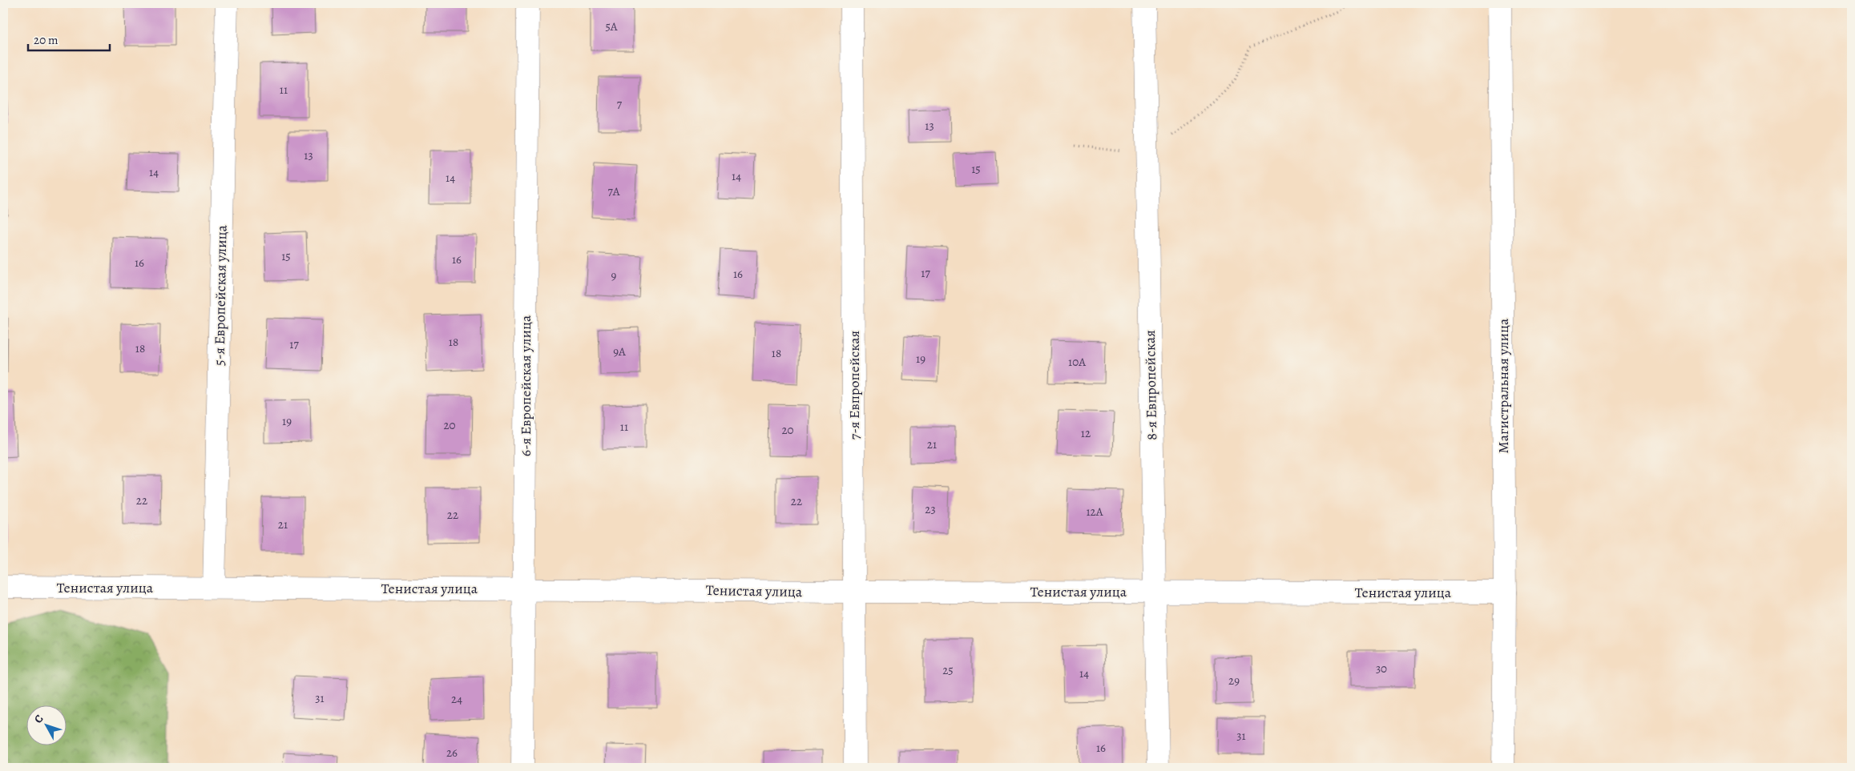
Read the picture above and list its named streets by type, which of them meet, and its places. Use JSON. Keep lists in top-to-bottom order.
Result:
{
  "streets": {
    "street": [
      "5-я Европейская улица",
      "7-я Евпропейская",
      "8-я Евпропейская",
      "6-я Европейская улица",
      "Магистральная улица",
      "Тенистая улица"
    ]
  },
  "crossings": [
    ["5-я Европейская улица", "Тенистая улица"],
    ["7-я Евпропейская", "Тенистая улица"],
    ["8-я Евпропейская", "Тенистая улица"],
    ["6-я Европейская улица", "Тенистая улица"],
    ["Магистральная улица", "Тенистая улица"]
  ],
  "house_numbers": [
    "5А",
    "11",
    "7",
    "13",
    "13",
    "15",
    "14",
    "14",
    "14",
    "7А",
    "15",
    "16",
    "16",
    "17",
    "16",
    "9",
    "18",
    "17",
    "18",
    "9А",
    "18",
    "19",
    "10А",
    "19",
    "20",
    "11",
    "20",
    "12",
    "21",
    "22",
    "22",
    "23",
    "12А",
    "22",
    "21",
    "30",
    "25",
    "14",
    "29",
    "31",
    "24",
    "31",
    "16",
    "26"
  ],
  "scale_bar": "20 m",
  "north": "top left"
}
